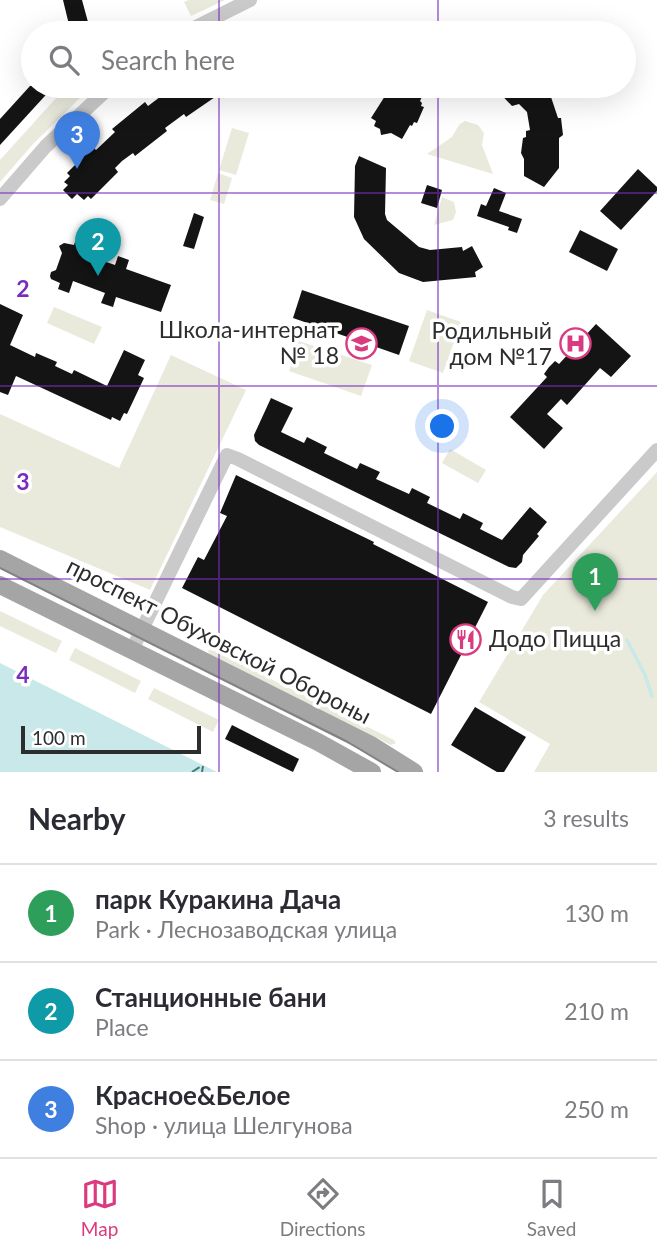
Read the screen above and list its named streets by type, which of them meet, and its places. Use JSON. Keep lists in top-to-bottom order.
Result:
{
  "streets": {
    "main road": ["проспект Обуховской Обороны"]
  },
  "places": {
    "school or university": ["Школа-интернат № 18"],
    "hospital": ["Родильный дом №17"],
    "restaurant": ["Додо Пицца"]
  },
  "scale_bar": "100 m",
  "page": {
    "search": "Search here",
    "pins": ["3", "2", "1"],
    "scale": "100 m",
    "heading": ["Nearby", "3 results"],
    "list": [
      {
        "mark": "1",
        "name": "парк Куракина Дача",
        "note": "Park · Леснозаводская улица",
        "value": "130 m"
      },
      {
        "mark": "2",
        "name": "Станционные бани",
        "note": "Place",
        "value": "210 m"
      },
      {
        "mark": "3",
        "name": "Красное&Белое",
        "note": "Shop · улица Шелгунова",
        "value": "250 m"
      }
    ],
    "nav": ["Map", "Directions", "Saved"]
  },
  "grid": {
    "rows": ["2", "3", "4"]
  }
}
